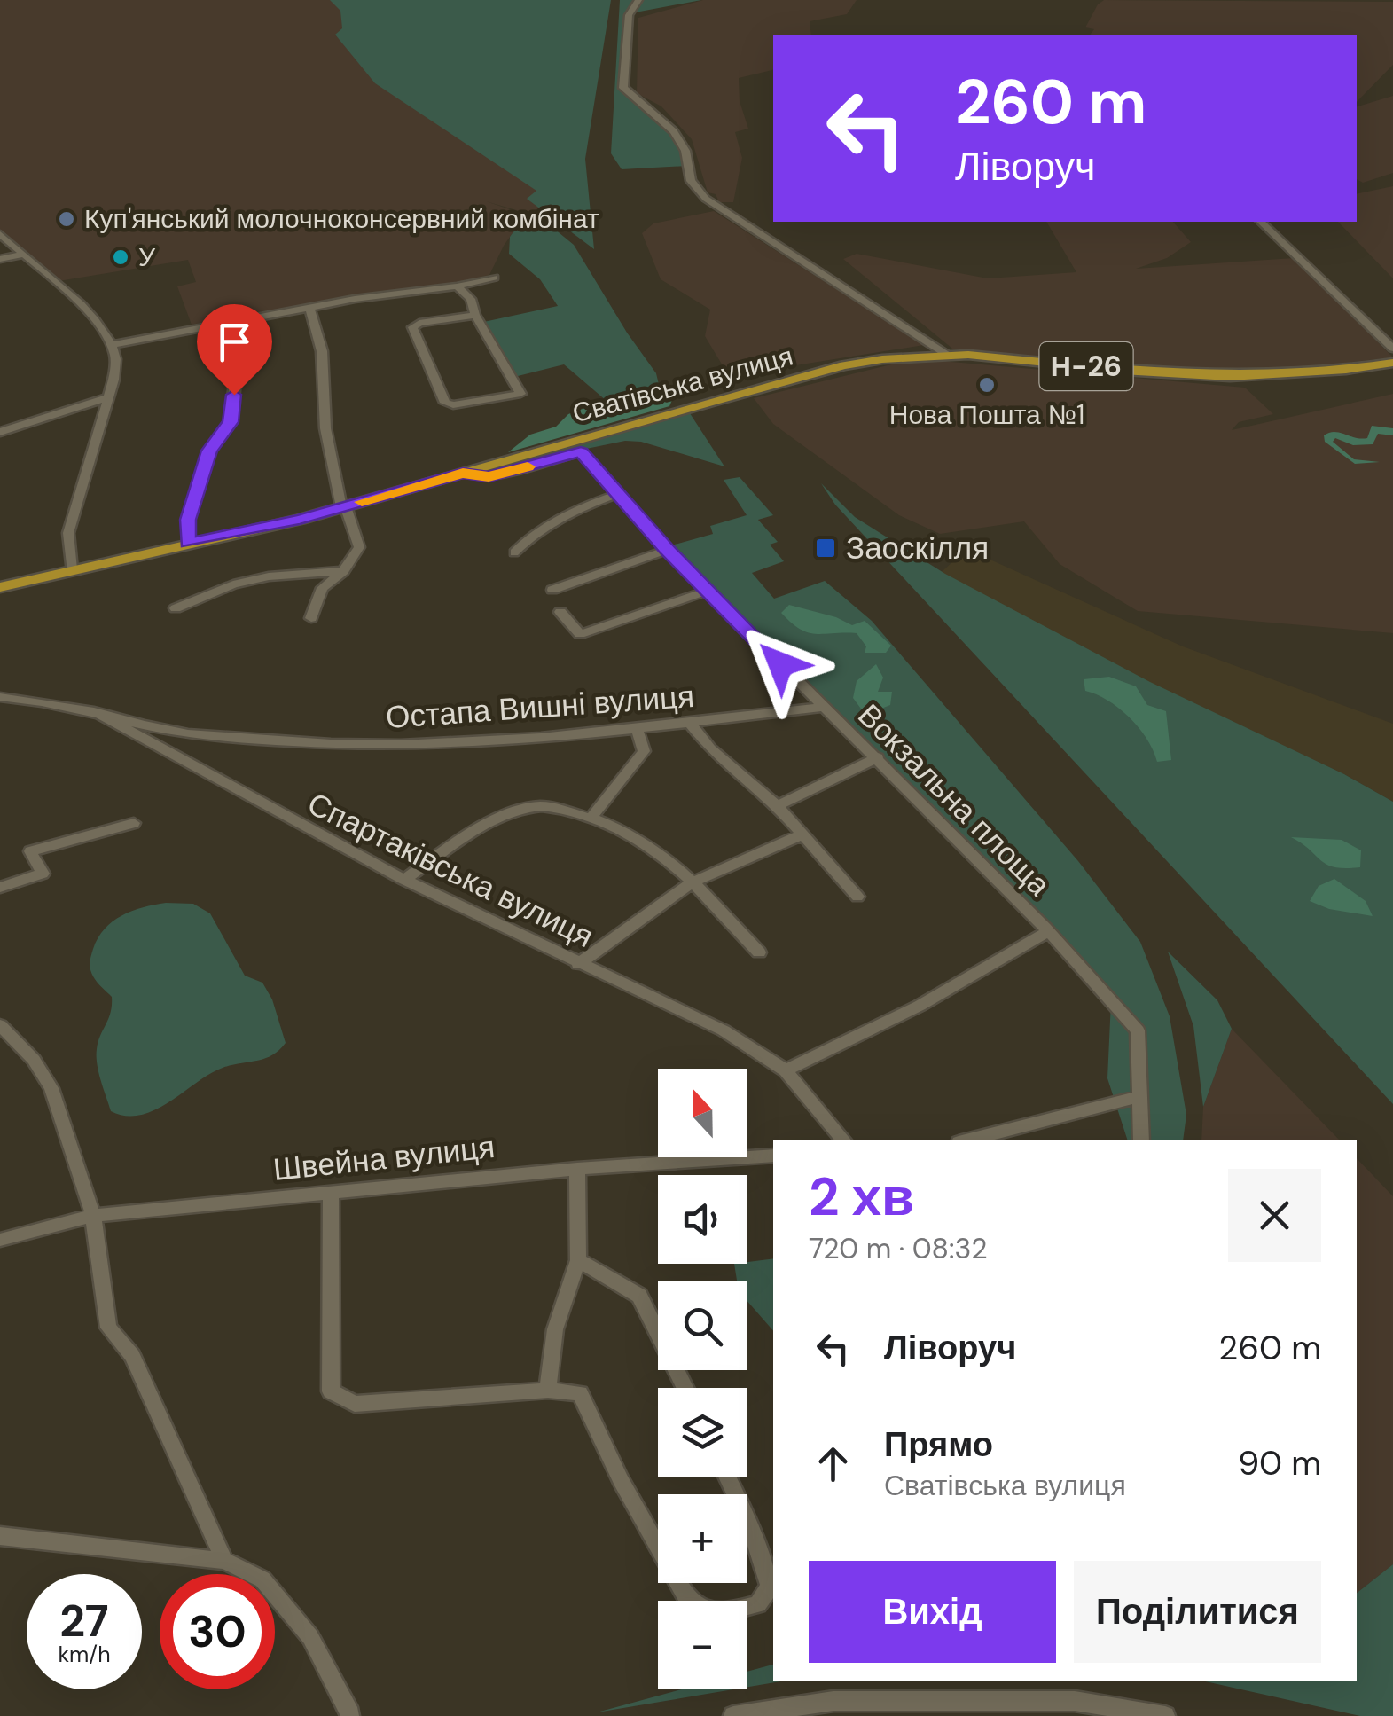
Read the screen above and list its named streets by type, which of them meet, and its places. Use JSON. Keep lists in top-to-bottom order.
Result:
{
  "streets": {
    "main road": ["Н-26", "Сватівська вулиця"],
    "street": [
      "Остапа Вишні вулиця",
      "Вокзальна площа",
      "Спартаківська вулиця",
      "Швейна вулиця"
    ]
  },
  "crossings": [
    ["Сватівська вулиця", "Вокзальна площа"],
    ["Остапа Вишні вулиця", "Вокзальна площа"],
    ["Остапа Вишні вулиця", "Спартаківська вулиця"],
    ["Вокзальна площа", "Спартаківська вулиця"]
  ],
  "places": {
    "other": ["Куп'янський молочноконсервний комбінат", "У", "Нова Пошта №1"],
    "transit": ["Заоскiлля"]
  },
  "north": "top",
  "page": {
    "turn": ["260 m", "Ліворуч"],
    "map_buttons": ["+", "−"],
    "heading": ["2 хв", "720 m · 08:32"],
    "list": [
      {
        "name": "Ліворуч",
        "value": "260 m"
      },
      {
        "name": "Прямо",
        "note": "Сватівська вулиця",
        "value": "90 m"
      }
    ],
    "buttons": ["Вихід", "Поділитися"],
    "speed": "27 km/h",
    "limit": "30"
  }
}
